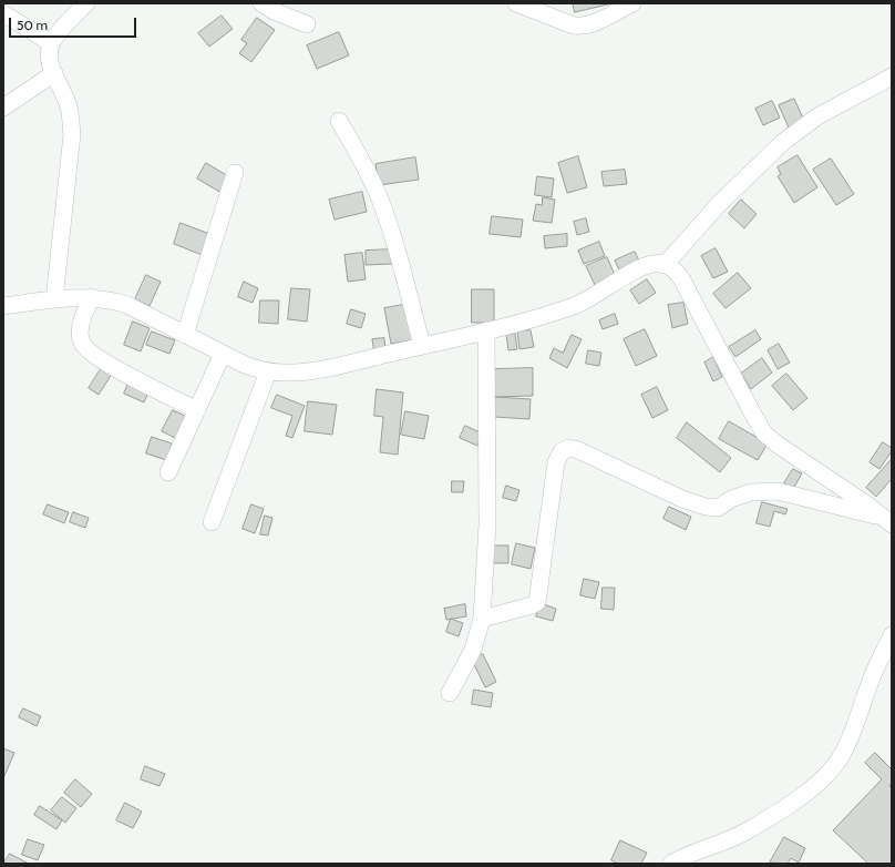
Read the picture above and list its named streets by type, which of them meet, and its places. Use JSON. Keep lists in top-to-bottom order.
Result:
{
  "scale_bar": "50 m"
}
